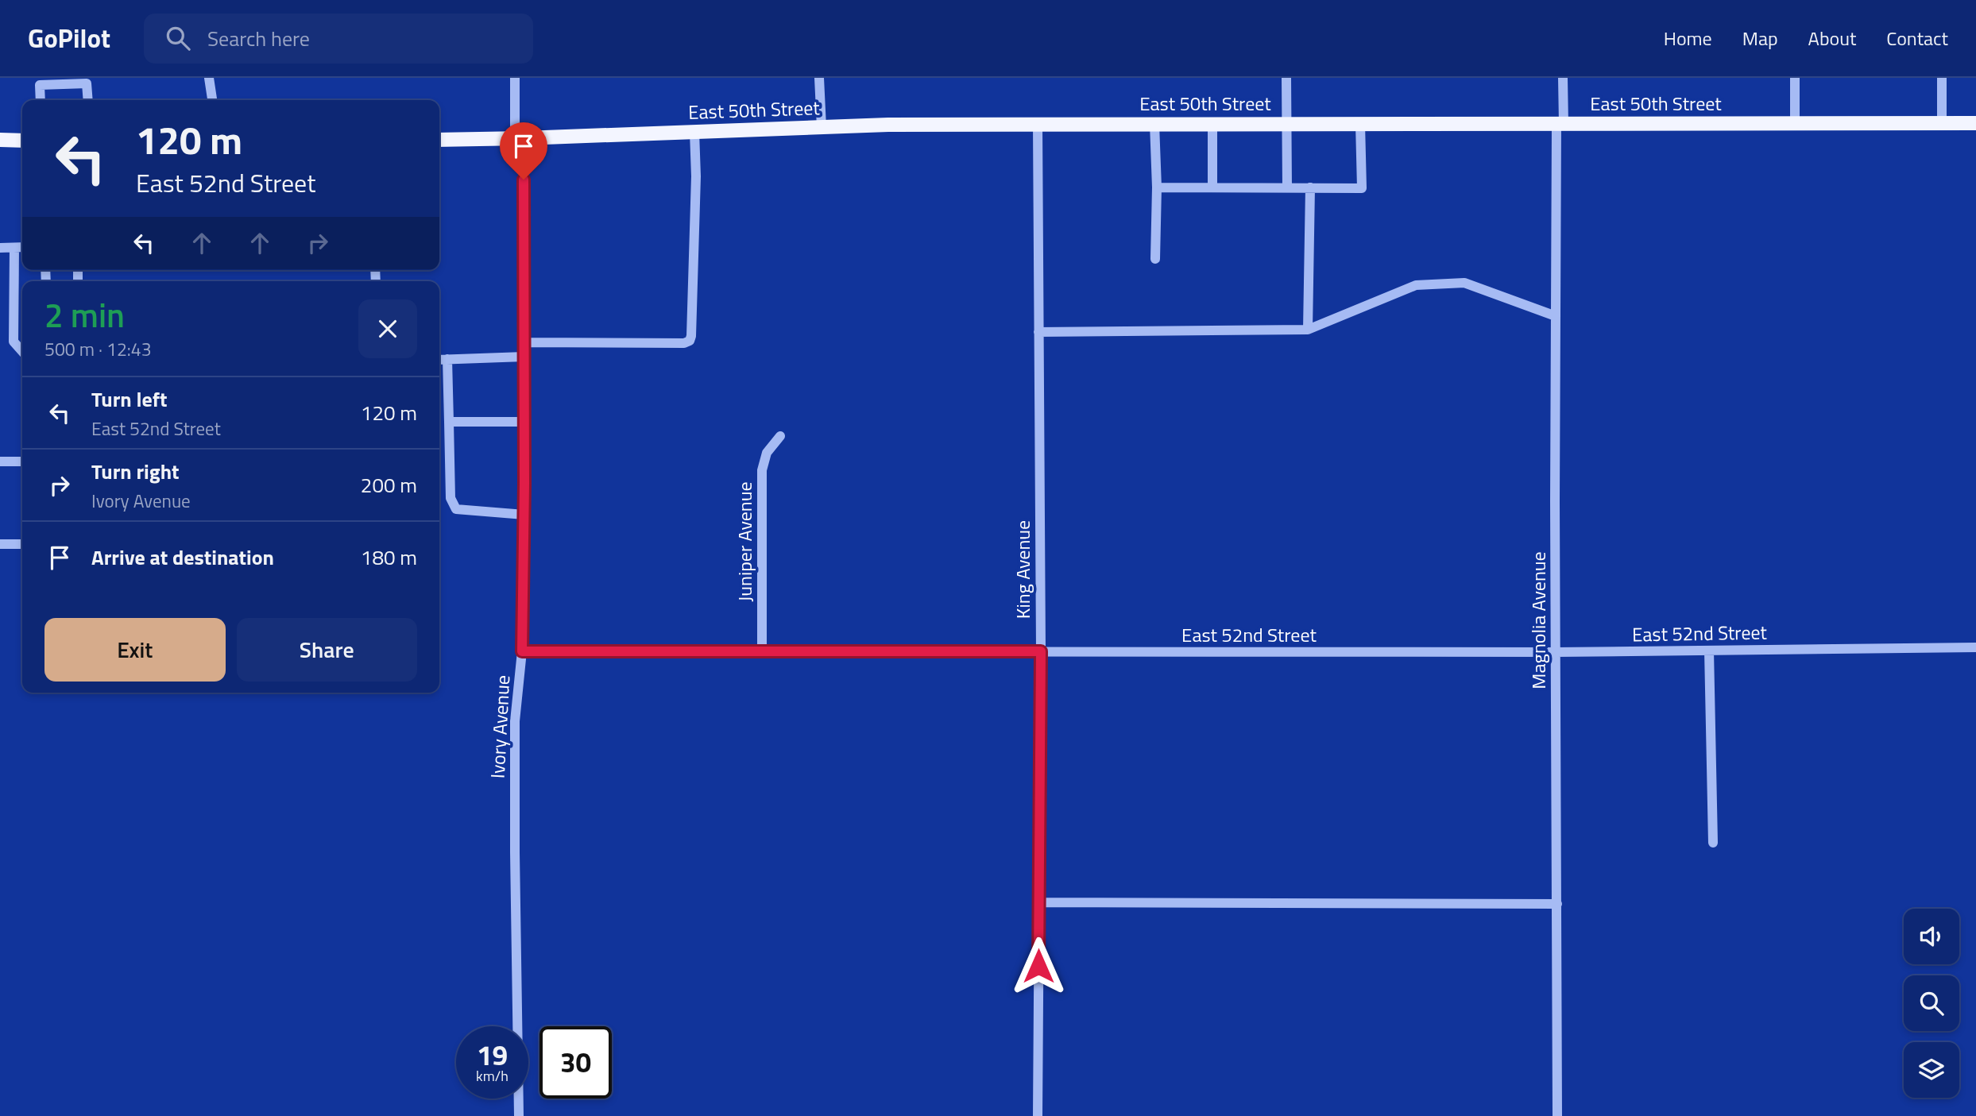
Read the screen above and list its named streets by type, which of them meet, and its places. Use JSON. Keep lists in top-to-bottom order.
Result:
{
  "streets": {
    "main road": ["East 50th Street"],
    "street": [
      "Juniper Avenue",
      "King Avenue",
      "Magnolia Avenue",
      "East 52nd Street",
      "Ivory Avenue"
    ]
  },
  "crossings": [
    ["East 50th Street", "King Avenue"],
    ["East 50th Street", "Magnolia Avenue"],
    ["East 50th Street", "Ivory Avenue"],
    ["Juniper Avenue", "East 52nd Street"],
    ["King Avenue", "East 52nd Street"],
    ["Magnolia Avenue", "East 52nd Street"],
    ["East 52nd Street", "Ivory Avenue"]
  ],
  "page": {
    "header": "GoPilot",
    "search": "Search here",
    "nav": [
      "Home",
      "Map",
      "About",
      "Contact"
    ],
    "turn": ["120 m", "East 52nd Street"],
    "heading": ["2 min", "500 m · 12:43"],
    "list": [
      {
        "name": "Turn left",
        "note": "East 52nd Street",
        "value": "120 m"
      },
      {
        "name": "Turn right",
        "note": "Ivory Avenue",
        "value": "200 m"
      },
      {
        "name": "Arrive at destination",
        "value": "180 m"
      }
    ],
    "buttons": ["Exit", "Share"],
    "speed": "19 km/h",
    "limit": "30"
  }
}
